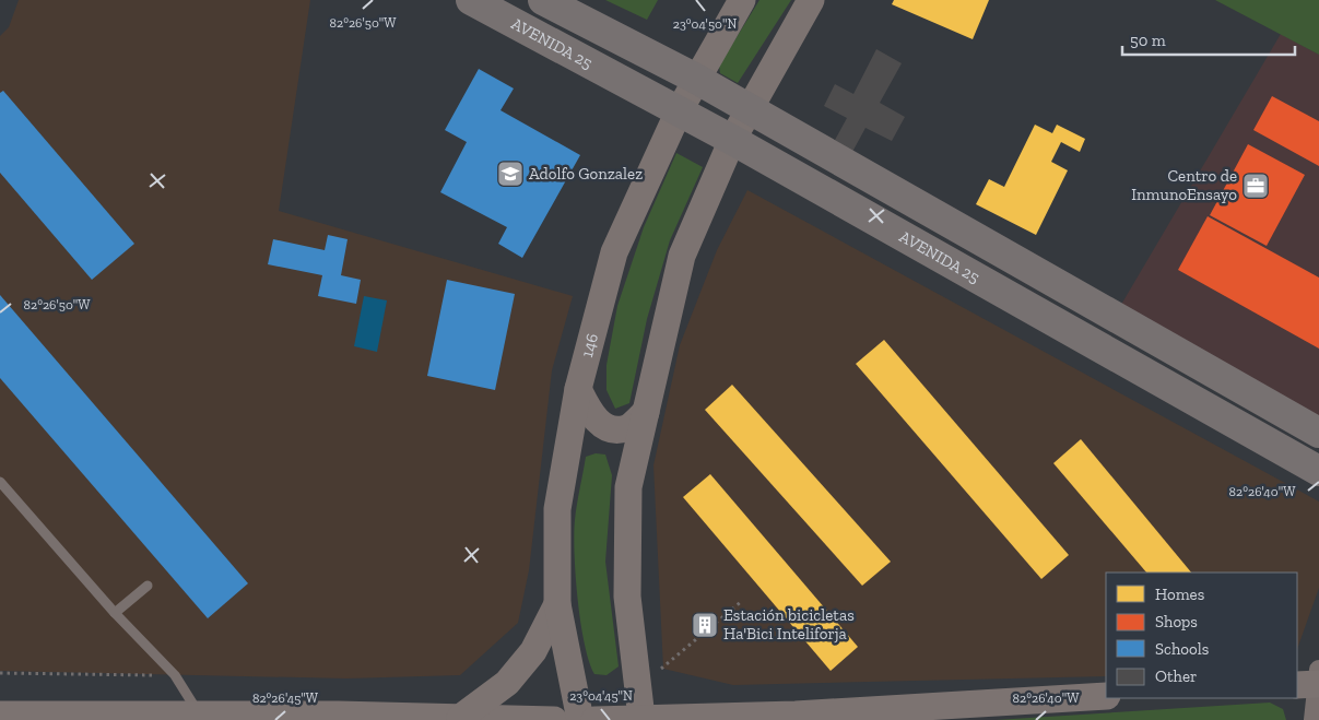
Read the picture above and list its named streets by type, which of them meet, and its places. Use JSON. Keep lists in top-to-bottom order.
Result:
{
  "streets": {
    "main road": ["AVENIDA 25", "146"]
  },
  "crossings": [
    ["AVENIDA 25", "146"]
  ],
  "places": {
    "school or university": ["Adolfo Gonzalez"],
    "office": ["Centro de InmunoEnsayo"],
    "building": ["Estación bicicletas Ha'Bici Inteliforja"]
  },
  "legend": [
    "Homes",
    "Shops",
    "Schools",
    "Other"
  ],
  "scale_bar": "50 m",
  "coordinates": [
    "82°26'50\"W",
    "23°04'50\"N",
    "82°26'40\"W",
    "23°04'45\"N",
    "82°26'45\"W"
  ]
}
